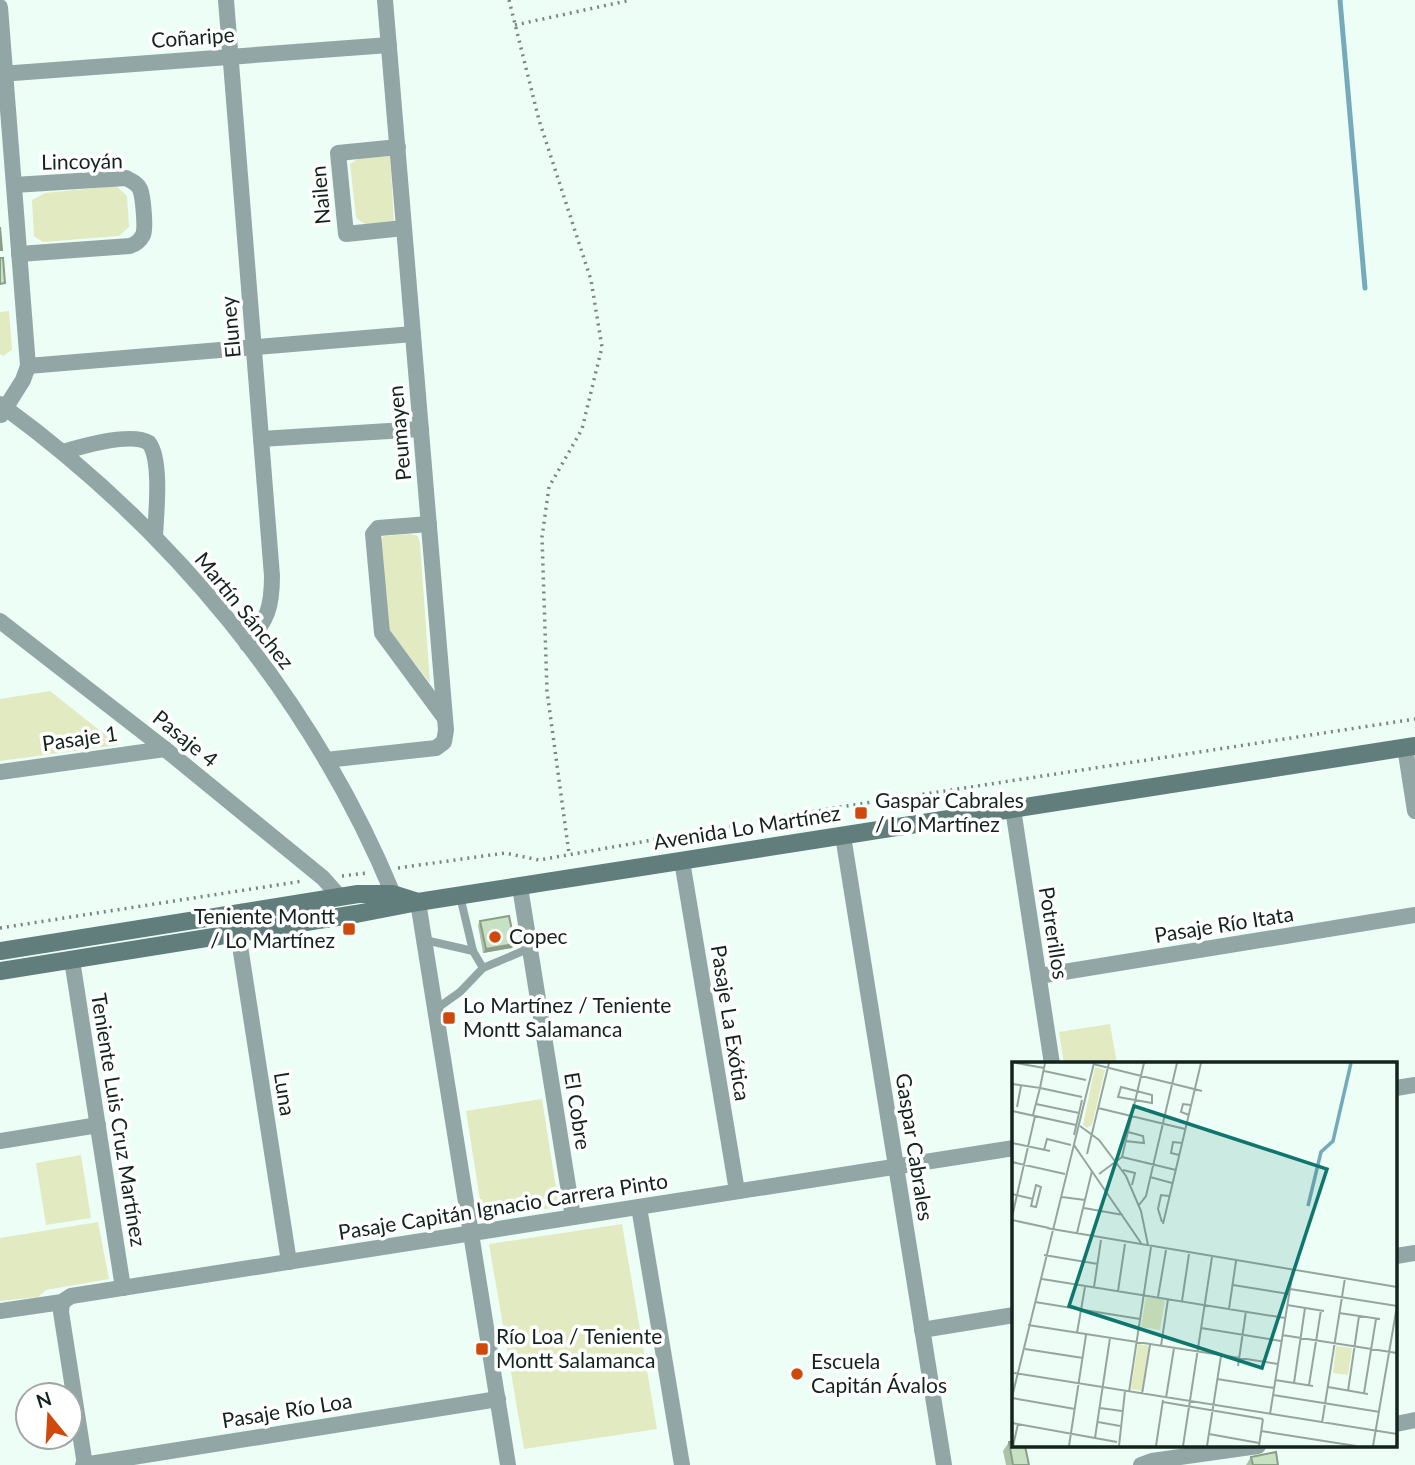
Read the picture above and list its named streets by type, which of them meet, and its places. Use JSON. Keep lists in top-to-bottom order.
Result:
{
  "streets": {
    "main road": ["Avenida Lo Martínez"],
    "street": [
      "Coñaripe",
      "Lincoyán",
      "Nailen",
      "Eluney",
      "Peumayen",
      "Martín Sánchez",
      "Pasaje 1",
      "Pasaje 4",
      "Pasaje Río Itata",
      "Potrerillos",
      "Pasaje La Exótica",
      "Luna",
      "El Cobre",
      "Teniente Luis Cruz Martínez",
      "Gaspar Cabrales",
      "Pasaje Capitán Ignacio Carrera Pinto",
      "Pasaje Río Loa"
    ]
  },
  "crossings": [
    ["Coñaripe", "Eluney"],
    ["Coñaripe", "Peumayen"],
    ["Nailen", "Peumayen"],
    ["Eluney", "Martín Sánchez"],
    ["Peumayen", "Martín Sánchez"],
    ["Martín Sánchez", "Avenida Lo Martínez"],
    ["Pasaje 1", "Pasaje 4"],
    ["Pasaje 4", "Avenida Lo Martínez"],
    ["Avenida Lo Martínez", "Potrerillos"],
    ["Avenida Lo Martínez", "Pasaje La Exótica"],
    ["Avenida Lo Martínez", "Luna"],
    ["Avenida Lo Martínez", "El Cobre"],
    ["Avenida Lo Martínez", "Teniente Luis Cruz Martínez"],
    ["Avenida Lo Martínez", "Gaspar Cabrales"],
    ["Pasaje Río Itata", "Potrerillos"],
    ["Pasaje La Exótica", "Pasaje Capitán Ignacio Carrera Pinto"],
    ["Luna", "Pasaje Capitán Ignacio Carrera Pinto"],
    ["El Cobre", "Pasaje Capitán Ignacio Carrera Pinto"],
    ["Teniente Luis Cruz Martínez", "Pasaje Capitán Ignacio Carrera Pinto"],
    ["Gaspar Cabrales", "Pasaje Capitán Ignacio Carrera Pinto"]
  ],
  "places": {
    "transit": [
      "Gaspar Cabrales / Lo Martínez",
      "Teniente Montt / Lo Martínez",
      "Lo Martínez / Teniente Montt Salamanca",
      "Río Loa / Teniente Montt Salamanca"
    ],
    "other": ["Copec", "Escuela Capitán Ávalos"]
  },
  "north": "top"
}
